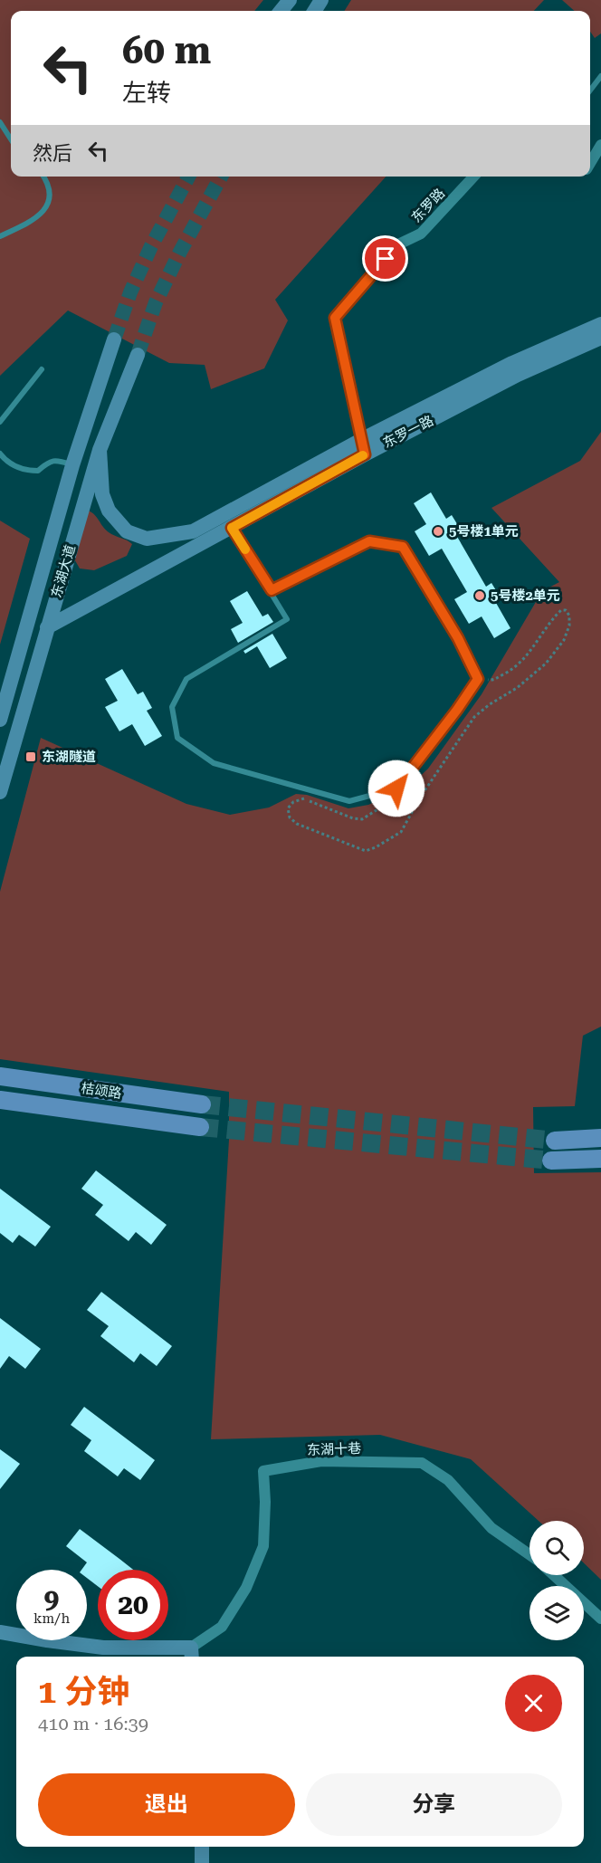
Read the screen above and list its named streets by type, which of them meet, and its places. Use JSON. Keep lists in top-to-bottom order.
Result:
{
  "streets": {
    "main road": ["东罗一路", "东湖大道", "桔颂路"],
    "street": ["东罗路", "东湖十巷"]
  },
  "crossings": [
    ["东罗路", "东罗一路"],
    ["东罗一路", "东湖大道"]
  ],
  "places": {
    "other": ["5号楼1单元", "5号楼2单元"],
    "transit": ["东湖隧道"]
  },
  "page": {
    "turn": ["60 m", "左转"],
    "then": "然后",
    "speed": "9 km/h",
    "limit": "20",
    "heading": ["1 分钟", "410 m · 16:39"],
    "buttons": ["退出", "分享"]
  }
}
